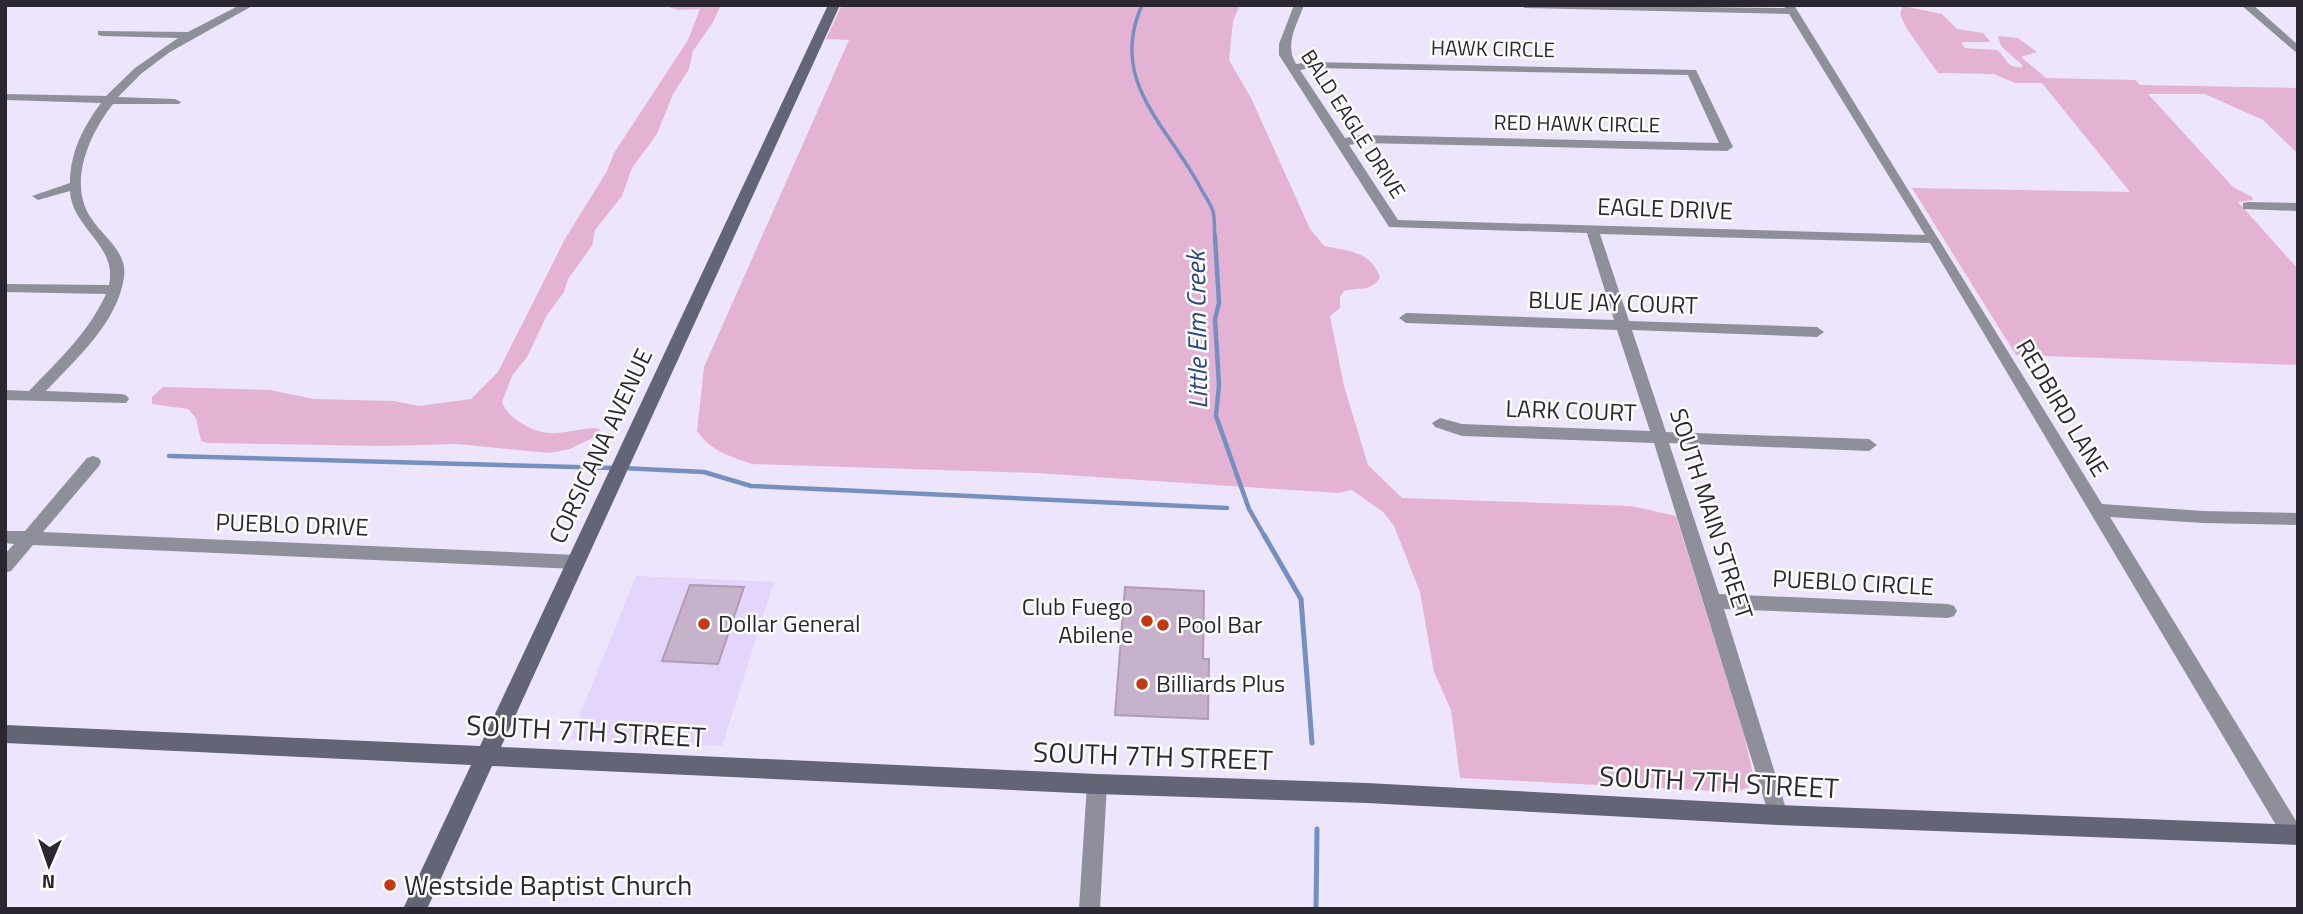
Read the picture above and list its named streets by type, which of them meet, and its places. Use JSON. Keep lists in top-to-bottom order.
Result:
{
  "streets": {
    "main road": ["CORSICANA AVENUE", "SOUTH 7TH STREET"],
    "street": [
      "HAWK CIRCLE",
      "BALD EAGLE DRIVE",
      "RED HAWK CIRCLE",
      "EAGLE DRIVE",
      "BLUE JAY COURT",
      "REDBIRD LANE",
      "LARK COURT",
      "SOUTH MAIN STREET",
      "PUEBLO DRIVE",
      "PUEBLO CIRCLE"
    ]
  },
  "crossings": [
    ["HAWK CIRCLE", "BALD EAGLE DRIVE"],
    ["HAWK CIRCLE", "RED HAWK CIRCLE"],
    ["BALD EAGLE DRIVE", "RED HAWK CIRCLE"],
    ["BALD EAGLE DRIVE", "EAGLE DRIVE"],
    ["EAGLE DRIVE", "REDBIRD LANE"],
    ["EAGLE DRIVE", "SOUTH MAIN STREET"],
    ["BLUE JAY COURT", "SOUTH MAIN STREET"],
    ["REDBIRD LANE", "SOUTH 7TH STREET"],
    ["LARK COURT", "SOUTH MAIN STREET"],
    ["CORSICANA AVENUE", "PUEBLO DRIVE"],
    ["CORSICANA AVENUE", "SOUTH 7TH STREET"],
    ["SOUTH MAIN STREET", "PUEBLO CIRCLE"],
    ["SOUTH MAIN STREET", "SOUTH 7TH STREET"]
  ],
  "water": ["Little Elm Creek"],
  "places": [
    "Club Fuego Abilene",
    "Dollar General",
    "Pool Bar",
    "Billiards Plus",
    "Westside Baptist Church"
  ],
  "north": "bottom"
}
